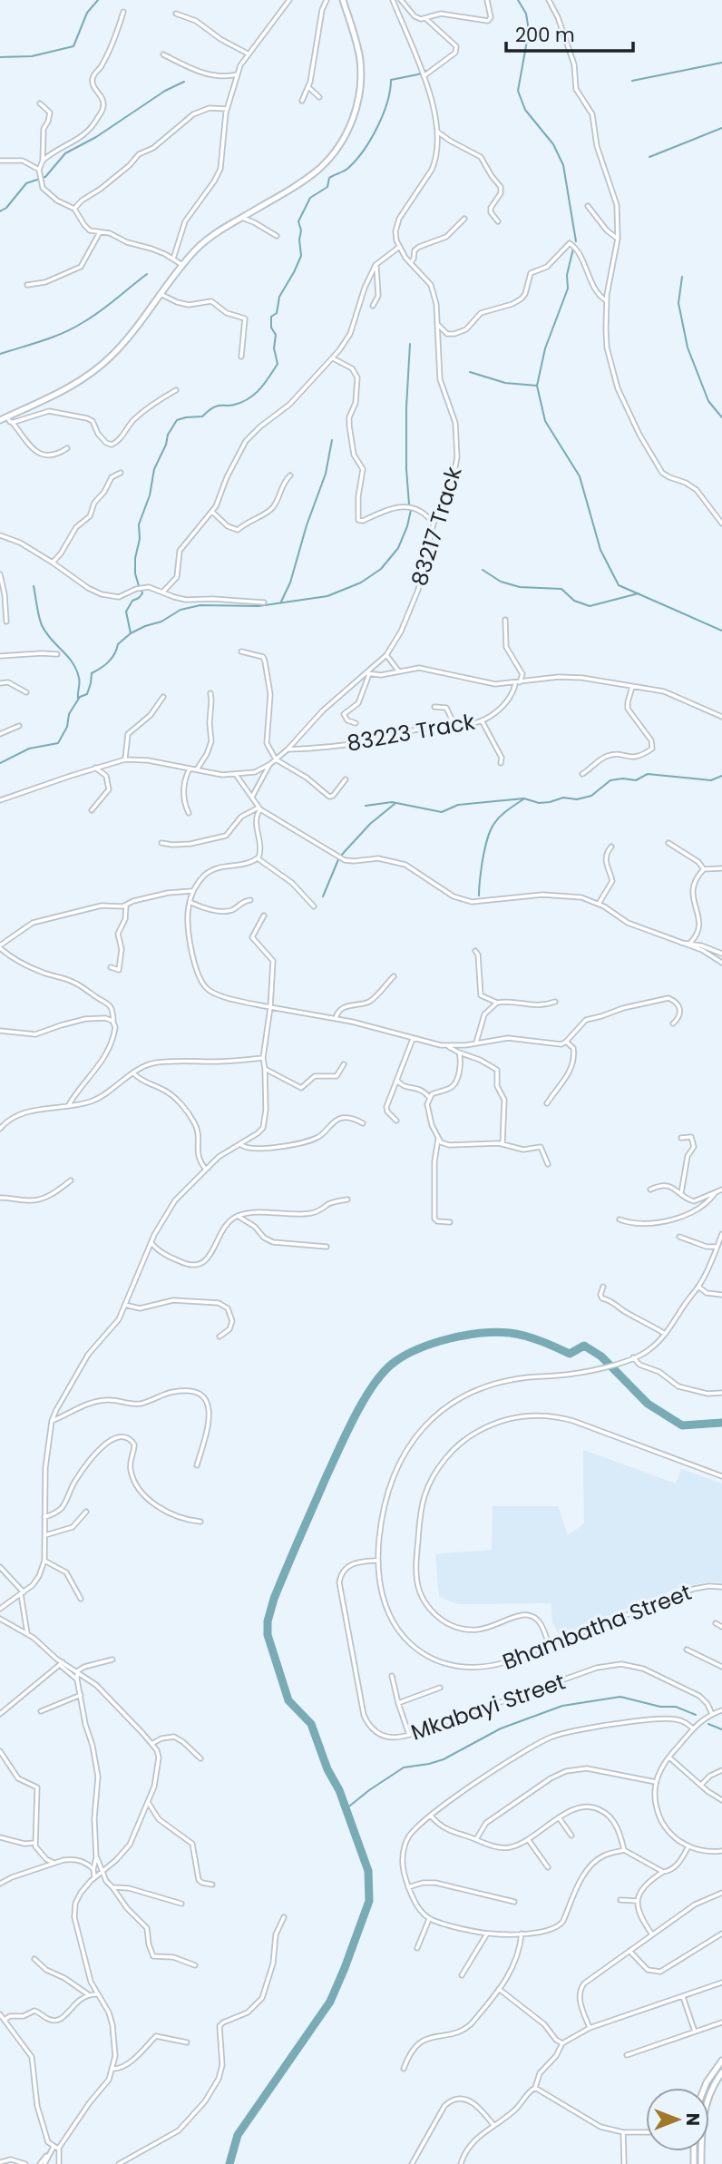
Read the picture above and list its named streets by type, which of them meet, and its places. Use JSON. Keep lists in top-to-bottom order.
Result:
{
  "streets": {
    "street": [
      "83217 Track",
      "83223 Track",
      "Bhambatha Street",
      "Mkabayi Street"
    ]
  },
  "crossings": [
    ["83217 Track", "83223 Track"],
    ["Bhambatha Street", "Mkabayi Street"]
  ],
  "scale_bar": "200 m",
  "north": "right"
}
